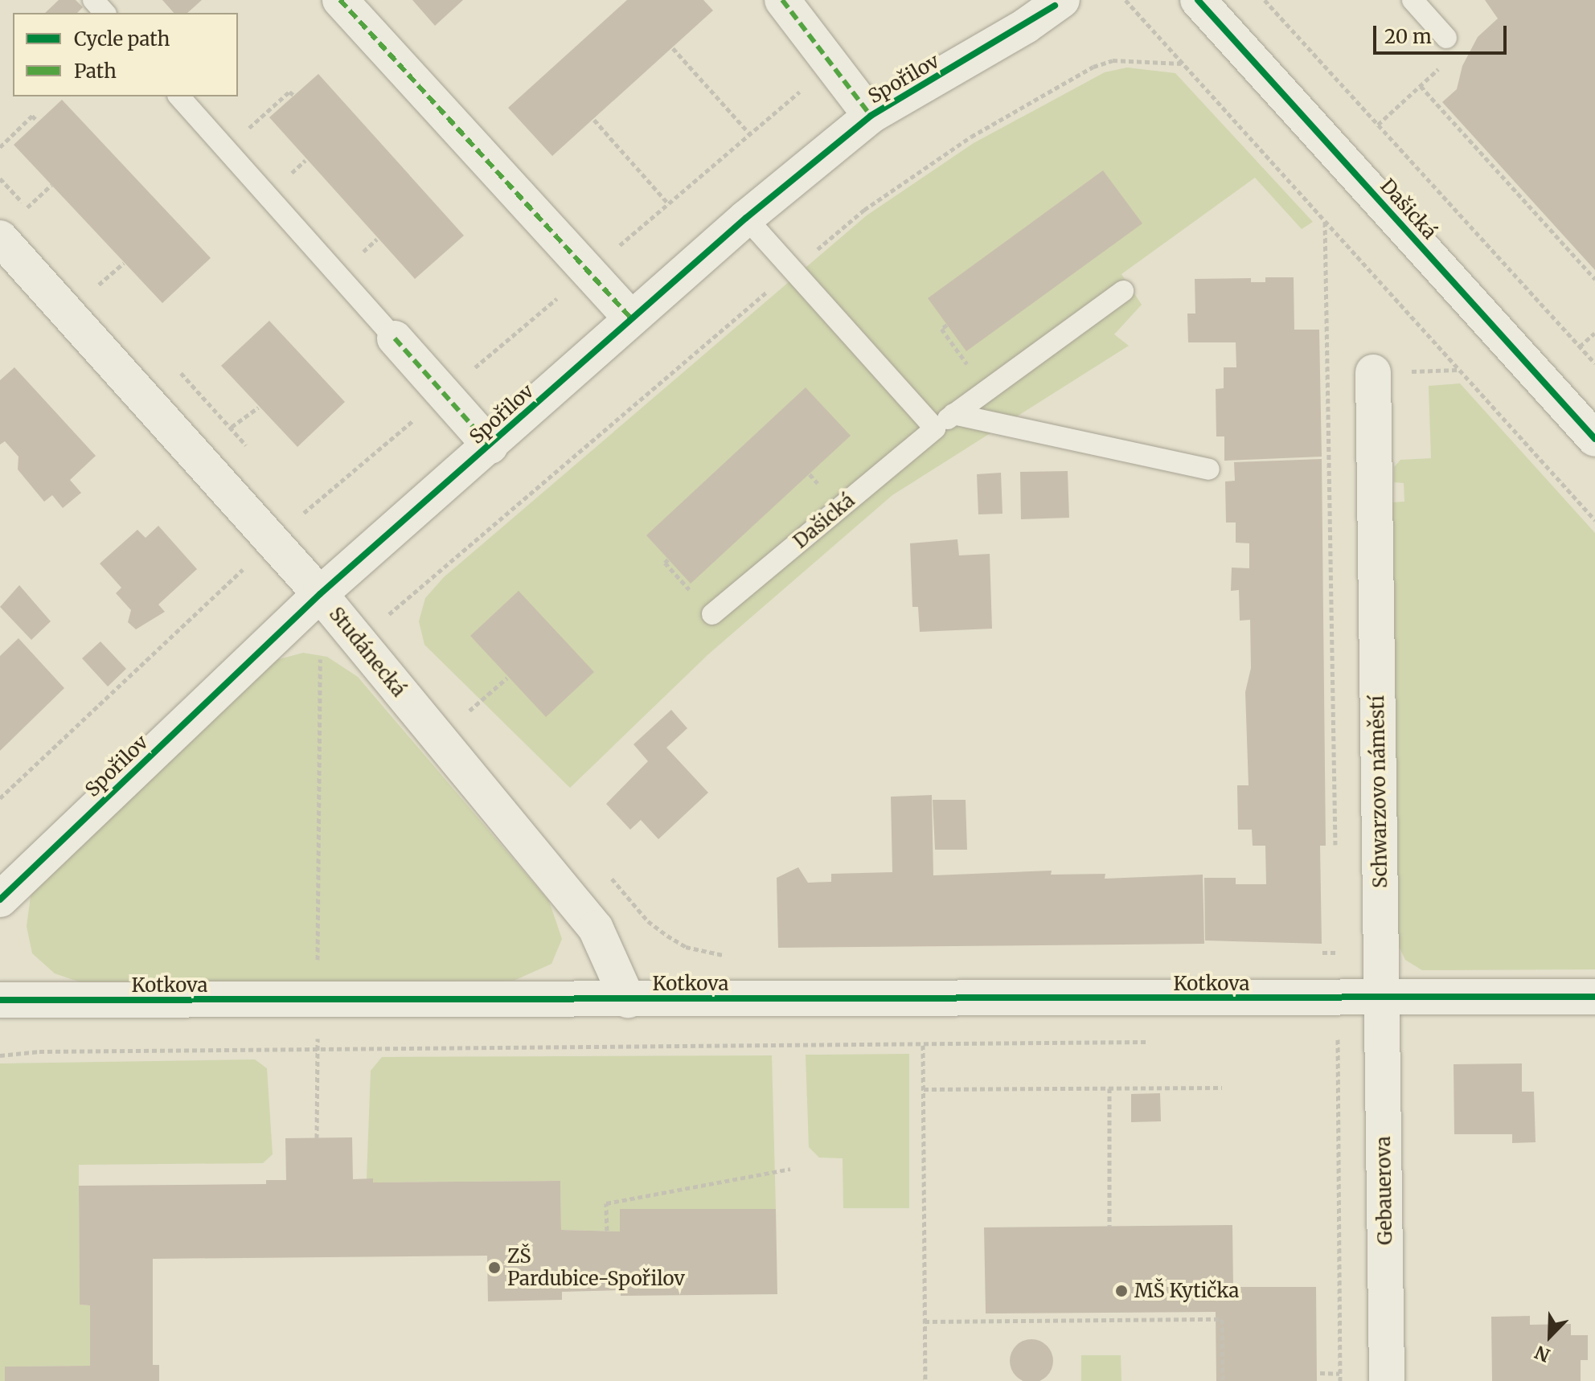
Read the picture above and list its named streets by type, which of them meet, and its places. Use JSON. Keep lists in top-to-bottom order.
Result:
{
  "streets": {
    "street": [
      "Spořilov",
      "Dašická",
      "Studánecká",
      "Schwarzovo náměstí",
      "Kotkova",
      "Gebauerova"
    ]
  },
  "crossings": [
    ["Spořilov", "Studánecká"],
    ["Studánecká", "Kotkova"],
    ["Schwarzovo náměstí", "Kotkova"],
    ["Schwarzovo náměstí", "Gebauerova"],
    ["Kotkova", "Gebauerova"]
  ],
  "places": ["ZŠ Pardubice-Spořilov", "MŠ Kytička"],
  "legend": ["Cycle path", "Path"],
  "scale_bar": "20 m",
  "north": "bottom left"
}
